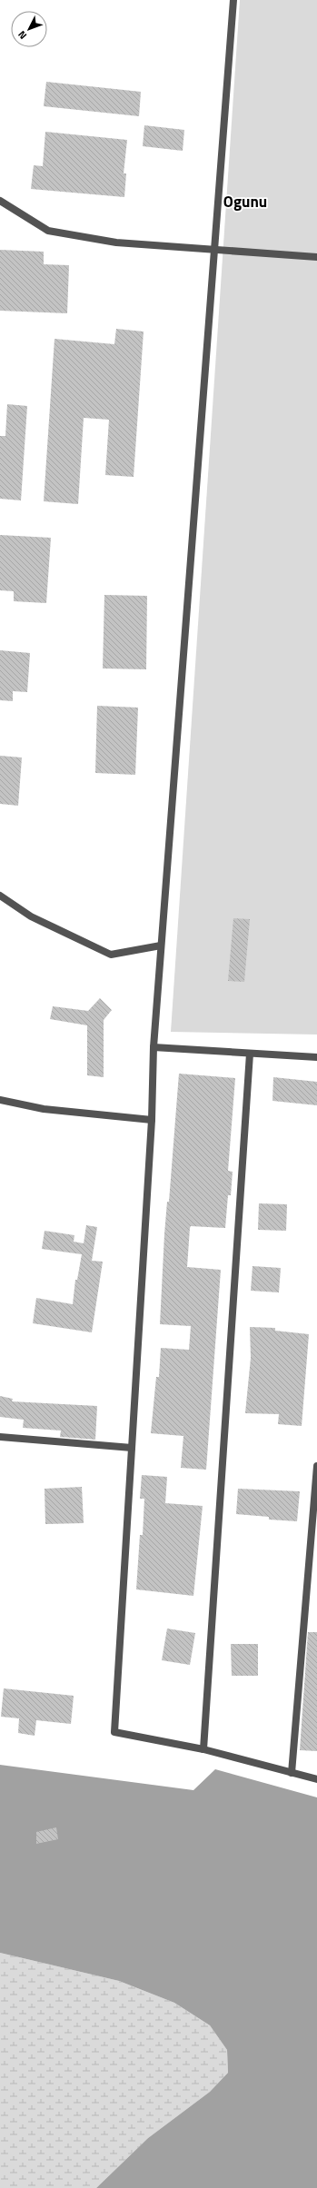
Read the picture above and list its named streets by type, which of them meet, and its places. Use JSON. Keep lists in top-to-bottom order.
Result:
{
  "districts": ["Ogunu"],
  "north": "bottom left"
}
